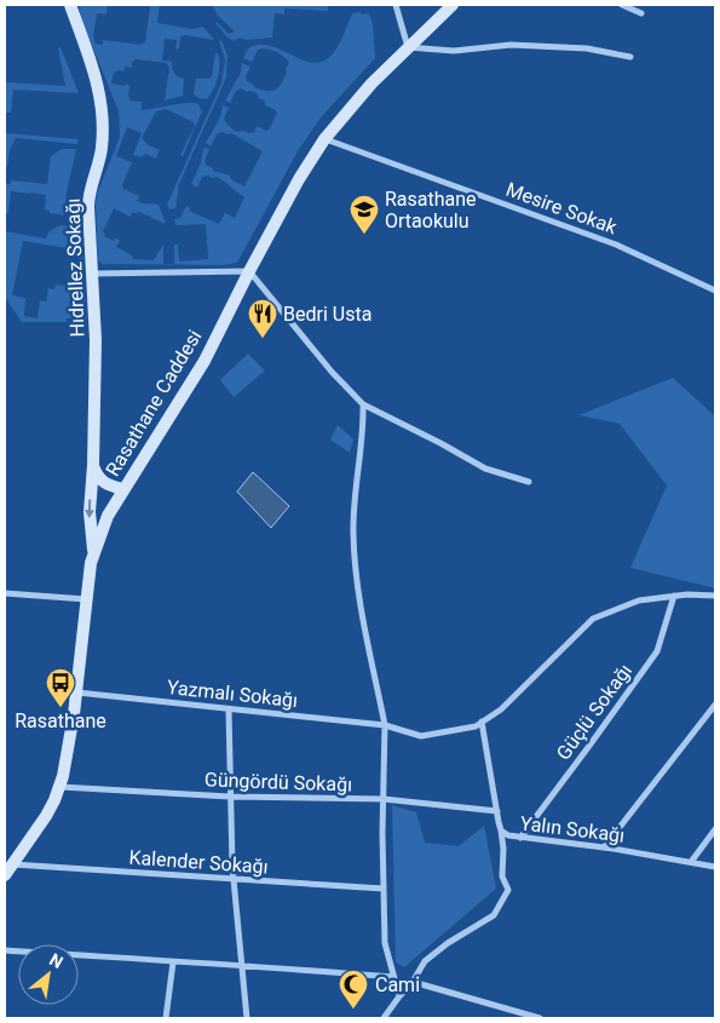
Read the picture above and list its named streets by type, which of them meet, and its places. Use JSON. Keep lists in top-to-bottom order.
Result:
{
  "streets": {
    "street": [
      "Mesire Sokak",
      "Hıdrellez Sokağı",
      "Rasathane Caddesi",
      "Yazmalı Sokağı",
      "Güçlü Sokağı",
      "Güngördü Sokağı",
      "Yalın Sokağı",
      "Kalender Sokağı"
    ]
  },
  "crossings": [
    ["Mesire Sokak", "Rasathane Caddesi"],
    ["Hıdrellez Sokağı", "Rasathane Caddesi"],
    ["Rasathane Caddesi", "Yazmalı Sokağı"],
    ["Rasathane Caddesi", "Güngördü Sokağı"],
    ["Rasathane Caddesi", "Kalender Sokağı"],
    ["Yazmalı Sokağı", "Güçlü Sokağı"],
    ["Yazmalı Sokağı", "Yalın Sokağı"],
    ["Güçlü Sokağı", "Yalın Sokağı"],
    ["Güngördü Sokağı", "Yalın Sokağı"]
  ],
  "places": {
    "school or university": ["Rasathane Ortaokulu"],
    "restaurant": ["Bedri Usta"],
    "bus stop": ["Rasathane"],
    "mosque": ["Cami"]
  },
  "north": "top right"
}
